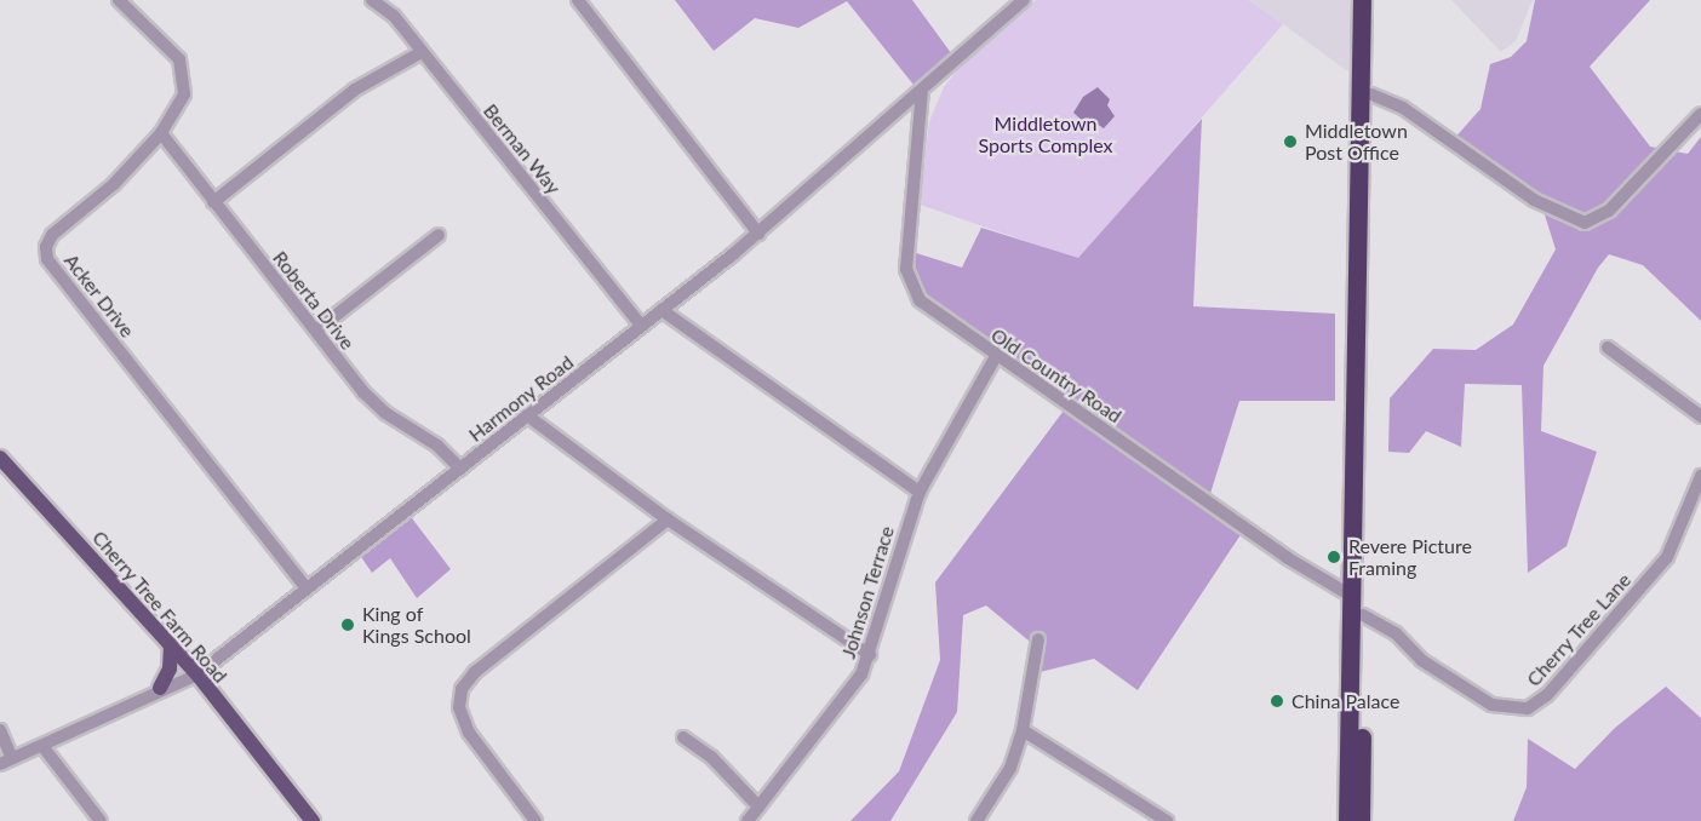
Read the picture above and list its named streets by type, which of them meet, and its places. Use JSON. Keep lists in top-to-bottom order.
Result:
{
  "streets": {
    "main road": ["Cherry Tree Farm Road"],
    "street": [
      "Berman Way",
      "Acker Drive",
      "Roberta Drive",
      "Old Country Road",
      "Harmony Road",
      "Johnson Terrace",
      "Cherry Tree Lane"
    ]
  },
  "crossings": [
    ["Berman Way", "Harmony Road"],
    ["Acker Drive", "Roberta Drive"],
    ["Acker Drive", "Harmony Road"],
    ["Roberta Drive", "Harmony Road"],
    ["Old Country Road", "Harmony Road"],
    ["Old Country Road", "Johnson Terrace"],
    ["Harmony Road", "Cherry Tree Farm Road"]
  ],
  "parks": ["Middletown Sports Complex"],
  "places": [
    "Middletown Post Office",
    "Revere Picture Framing",
    "King of Kings School",
    "China Palace"
  ]
}
